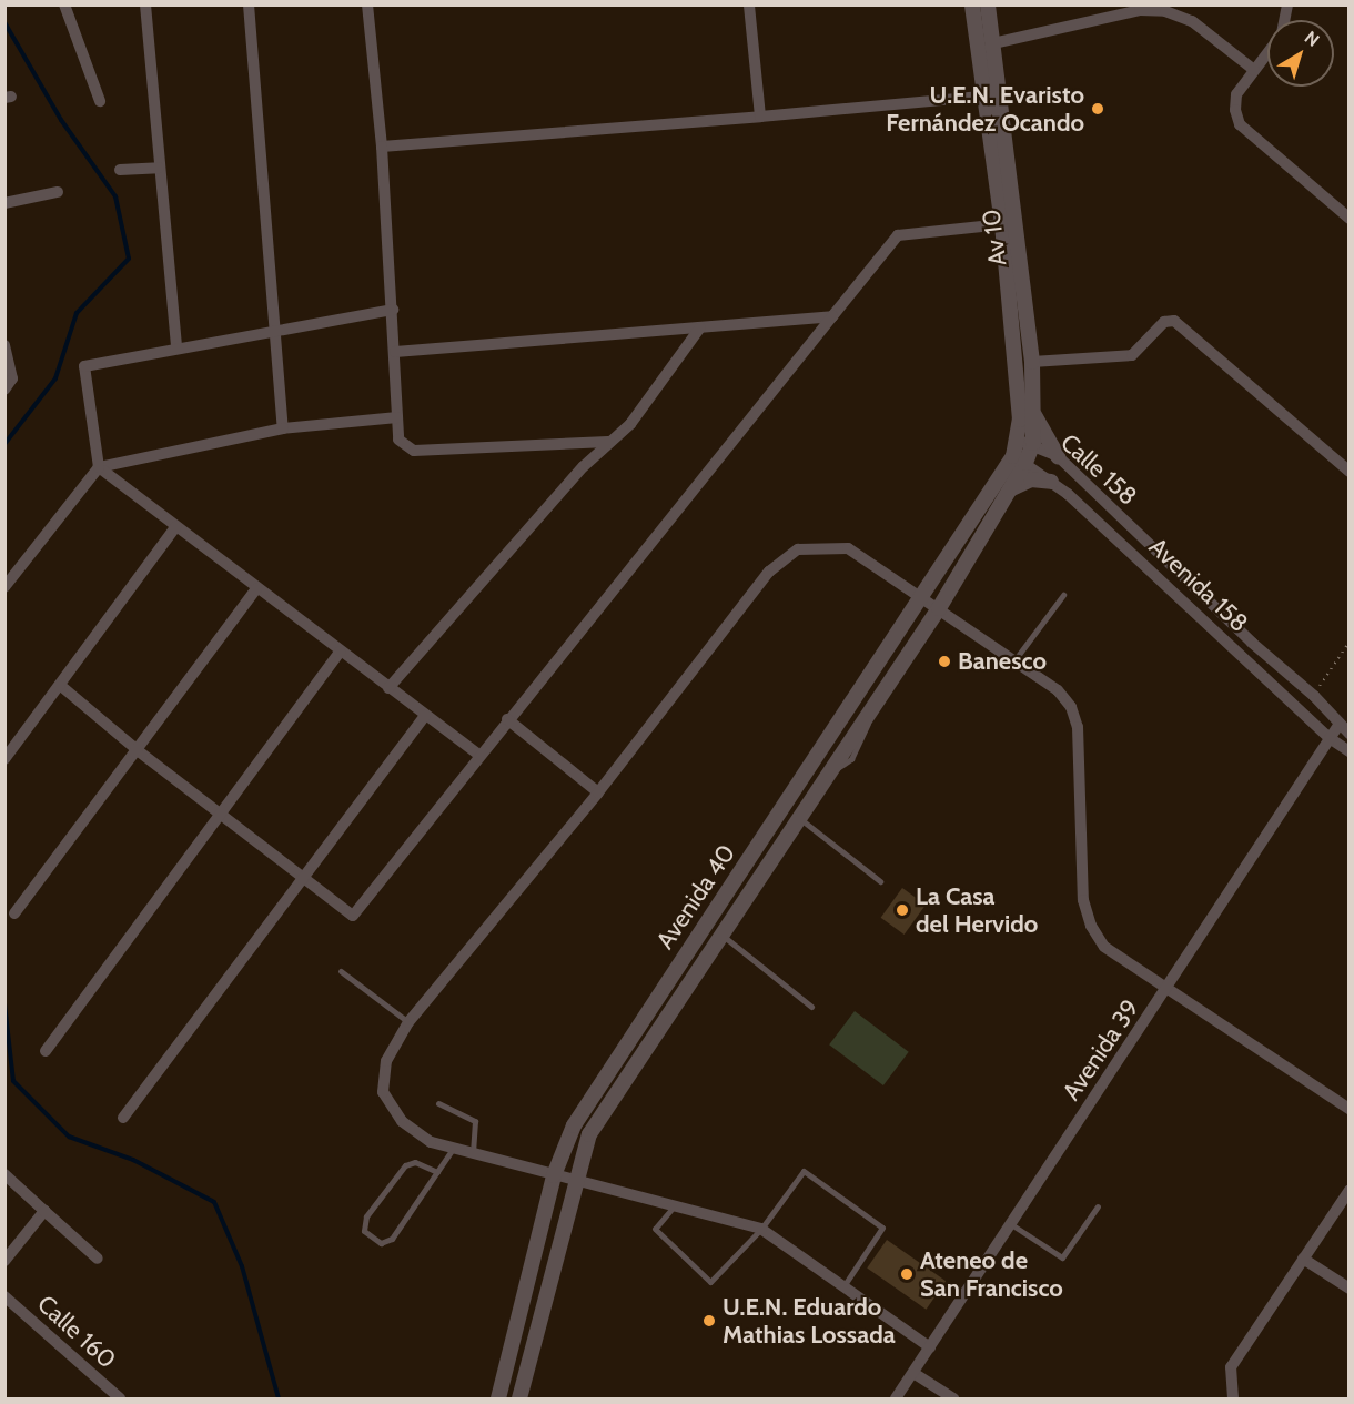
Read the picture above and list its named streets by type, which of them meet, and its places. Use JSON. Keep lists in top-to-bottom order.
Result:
{
  "streets": {
    "street": [
      "Av 10",
      "Calle 158",
      "Avenida 158",
      "Avenida 40",
      "Avenida 39",
      "Calle 160"
    ]
  },
  "crossings": [
    ["Av 10", "Calle 158"],
    ["Av 10", "Avenida 158"],
    ["Av 10", "Avenida 40"],
    ["Calle 158", "Avenida 39"],
    ["Avenida 158", "Avenida 40"],
    ["Avenida 158", "Avenida 39"]
  ],
  "places": [
    "U.E.N. Evaristo Fernández Ocando",
    "Banesco",
    "La Casa del Hervido",
    "Ateneo de San Francisco",
    "U.E.N. Eduardo Mathias Lossada"
  ],
  "north": "top right"
}
